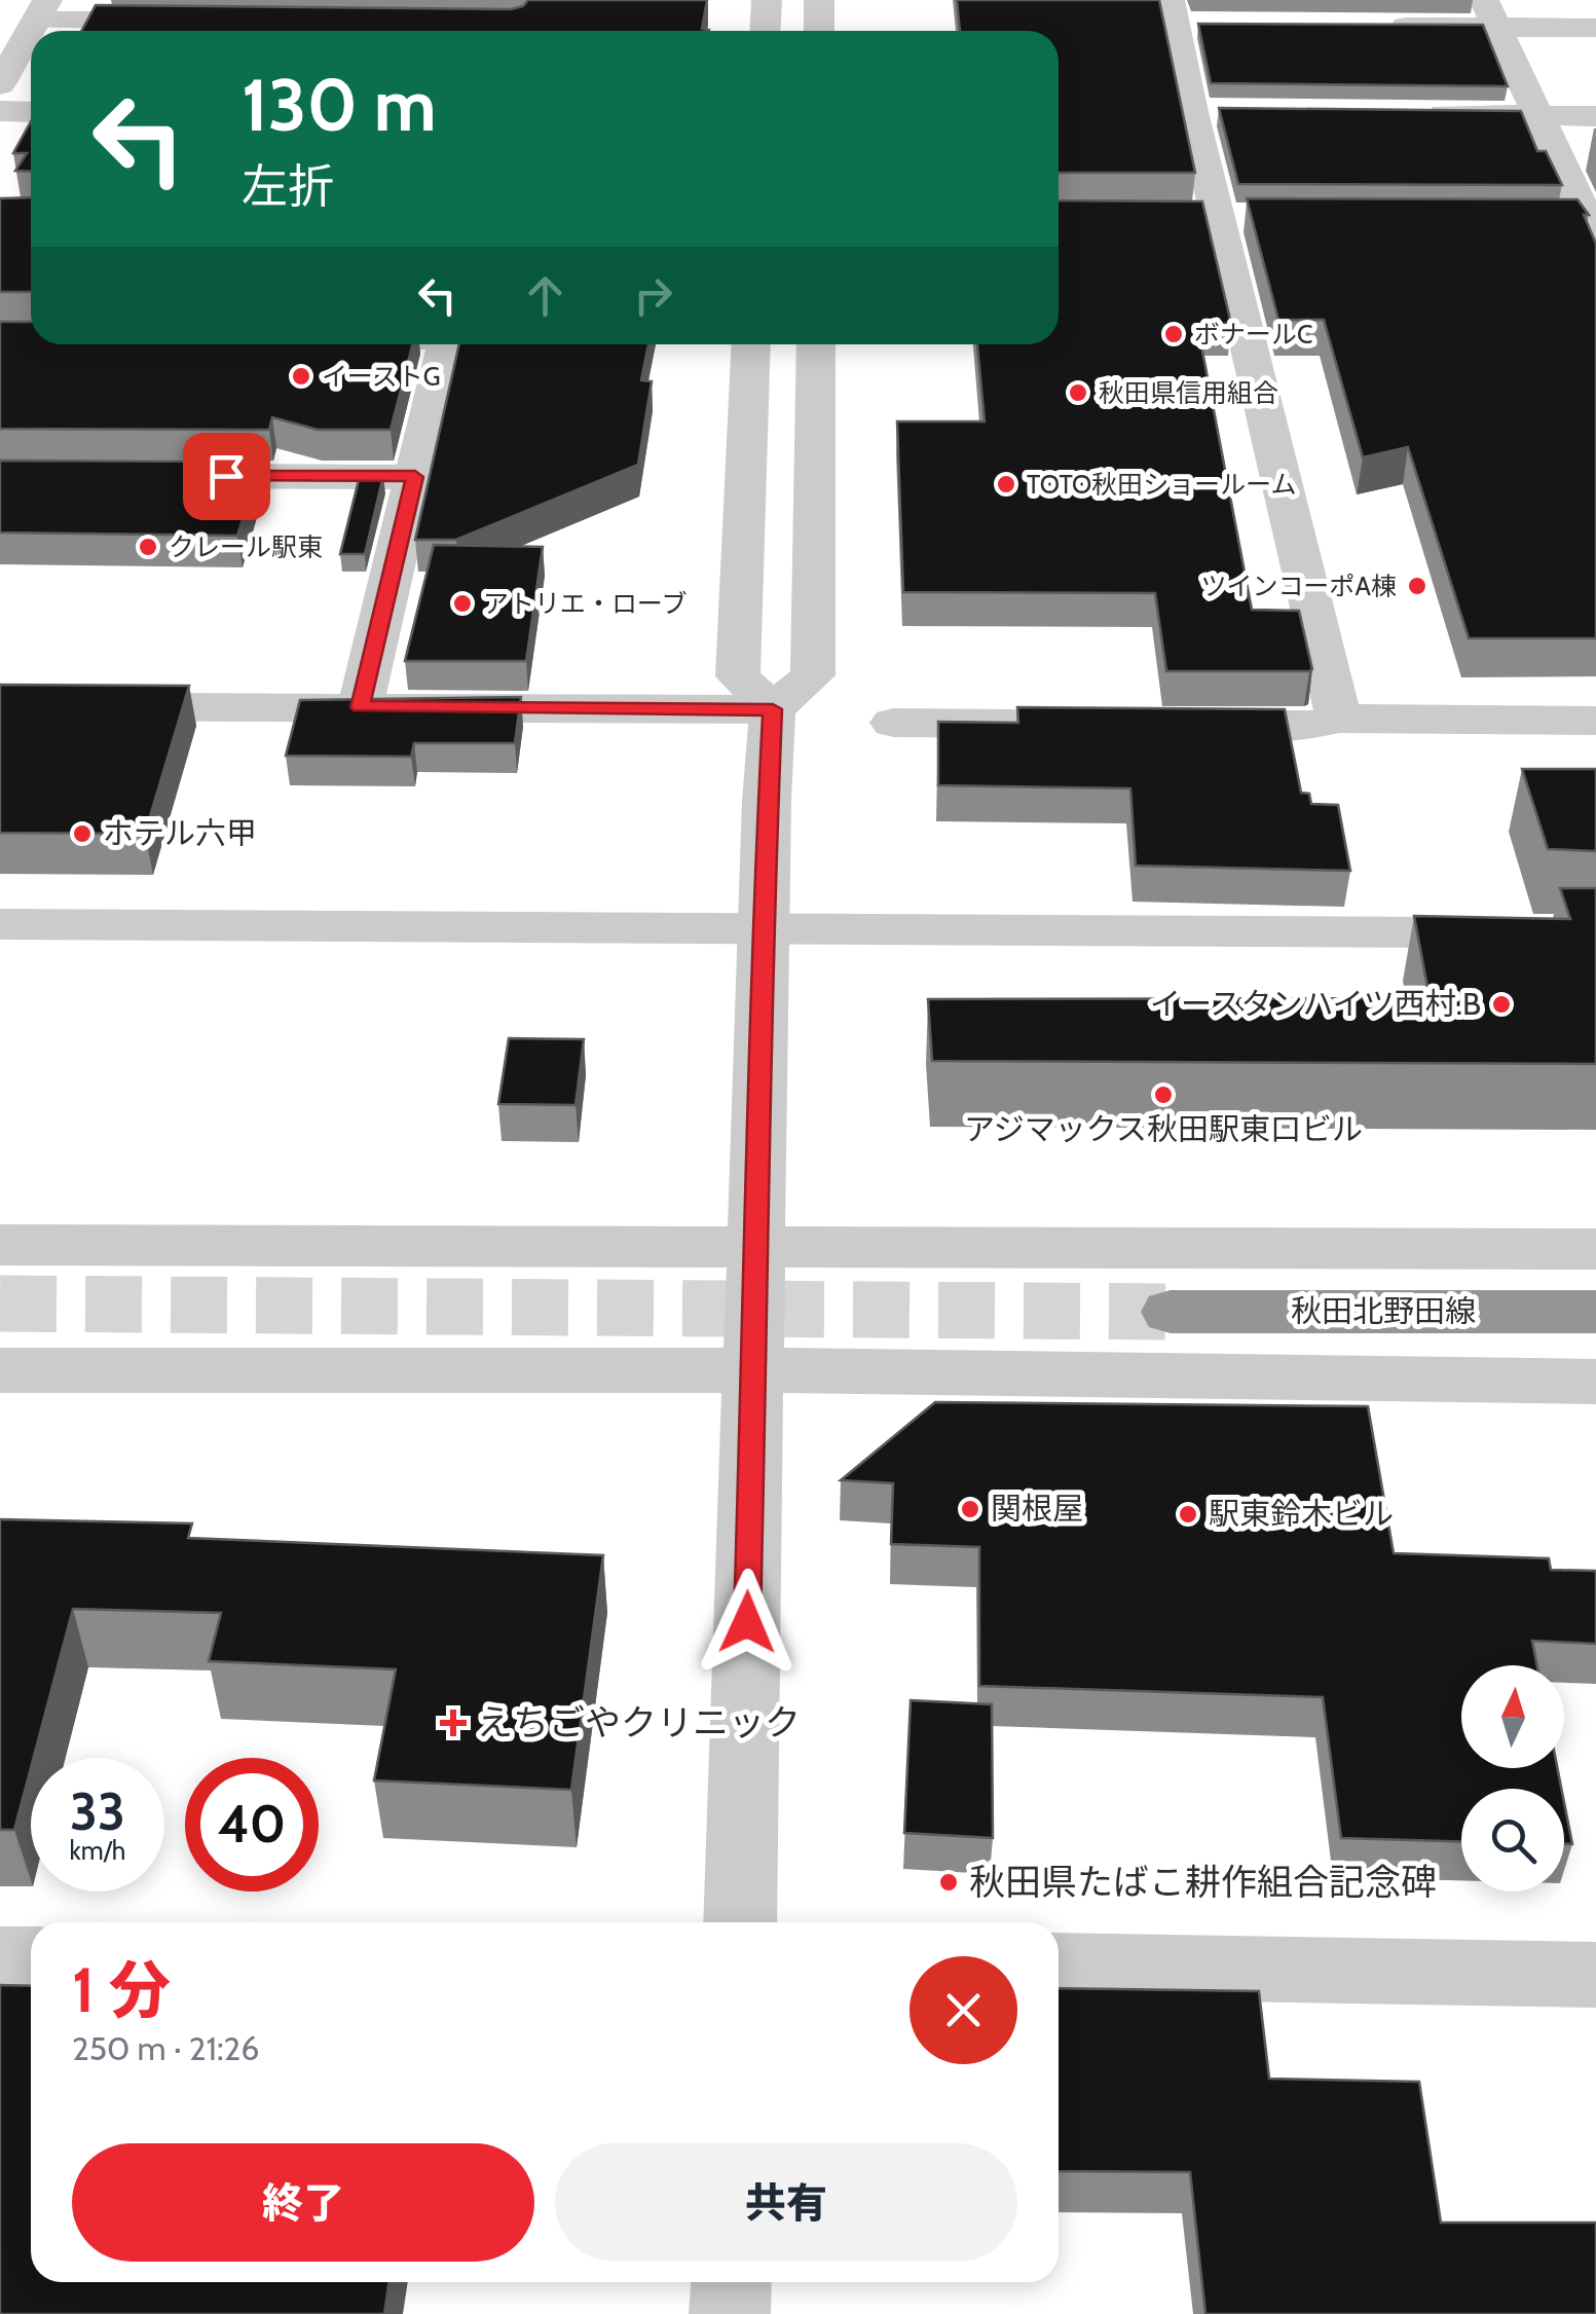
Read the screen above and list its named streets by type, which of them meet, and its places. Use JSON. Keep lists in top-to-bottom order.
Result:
{
  "streets": {
    "highway": ["秋田北野田線"]
  },
  "places": {
    "other": [
      "ボナールC",
      "イーストG",
      "秋田県信用組合",
      "TOTO秋田ショールーム",
      "クレール駅東",
      "ツインコーポA棟",
      "アトリエ・ローブ",
      "ホテル六甲",
      "イースタンハイツ西村.B",
      "アジマックス秋田駅東口ビル",
      "関根屋",
      "駅東鈴木ビル",
      "秋田県たばこ耕作組合記念碑"
    ],
    "health": ["えちごやクリニック"]
  },
  "north": "top",
  "page": {
    "turn": ["130 m", "左折"],
    "speed": "33 km/h",
    "limit": "40",
    "heading": ["1 分", "250 m · 21:26"],
    "buttons": ["終了", "共有"]
  }
}
